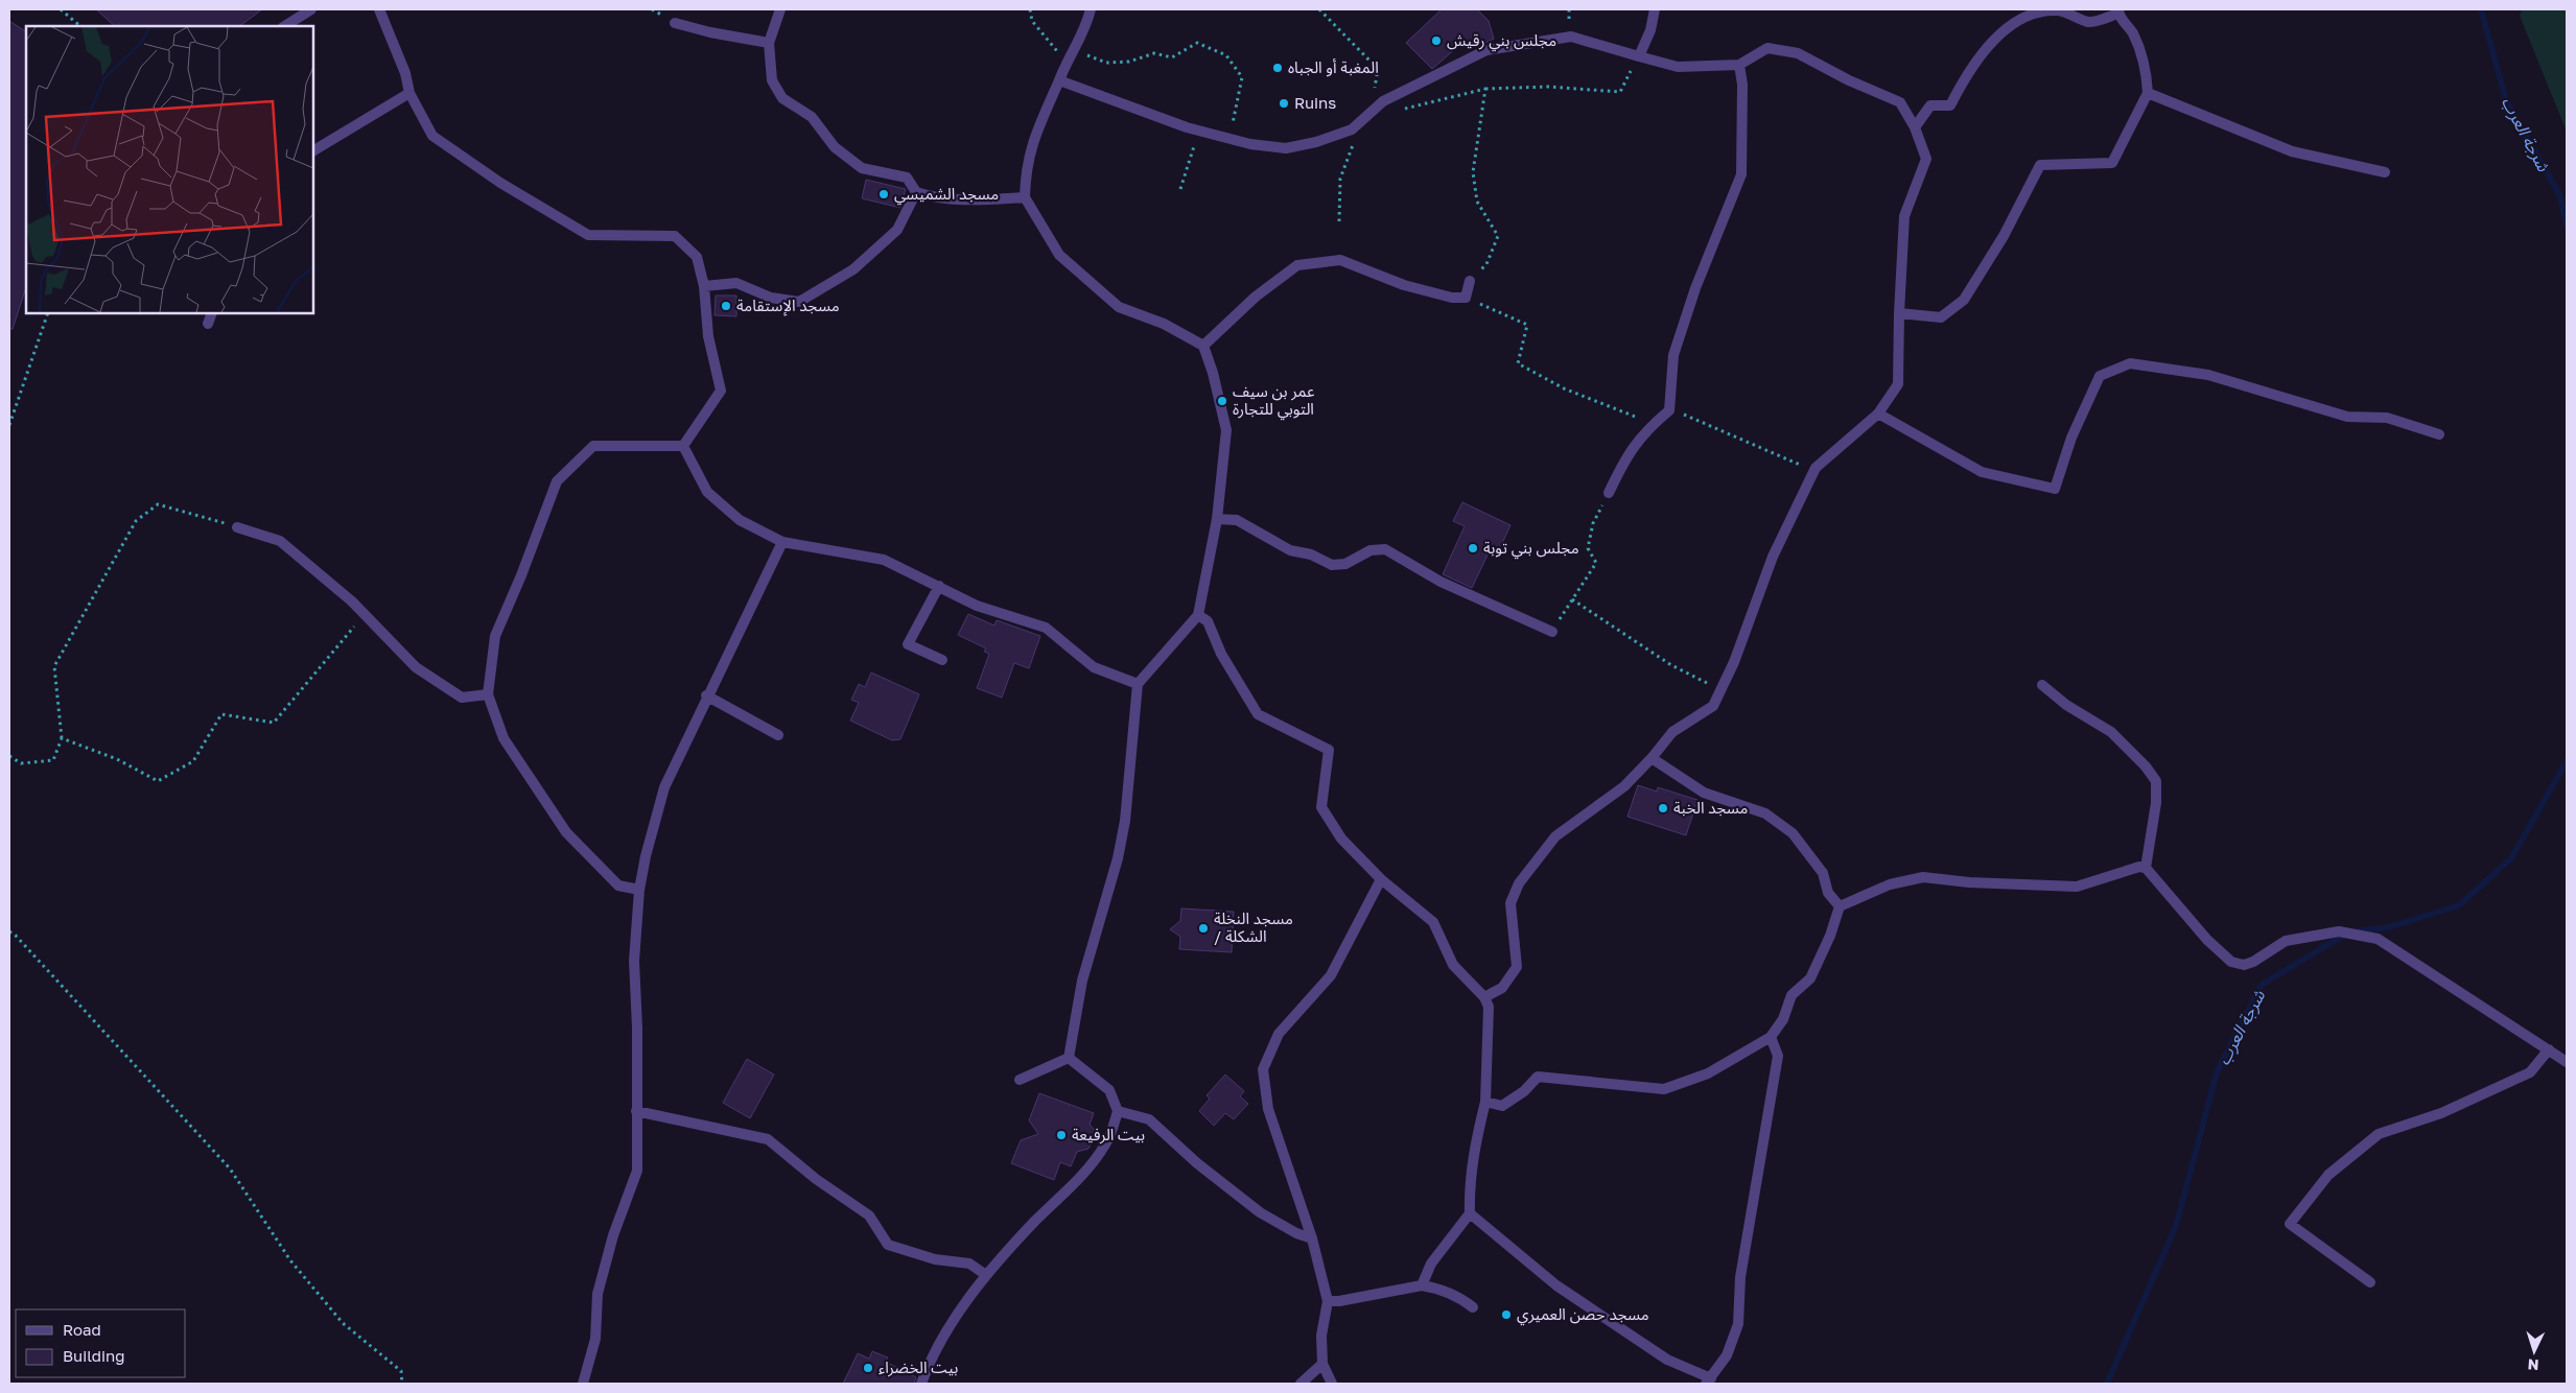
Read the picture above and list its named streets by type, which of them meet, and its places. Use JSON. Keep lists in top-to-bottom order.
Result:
{
  "water": ["شرجة العرب"],
  "places": [
    "مجلس بني رقيش",
    "المغبة أو الجباه",
    "Ruins",
    "مسجد الشميسي",
    "مسجد الإستقامة",
    "عمر بن سيف التوبي للتجارة",
    "مجلس بني توبة",
    "مسجد الخبة",
    "مسجد النخلة / الشكلة",
    "بيت الرفيعة",
    "مسجد حصن العميري",
    "بيت الخضراء"
  ],
  "legend": ["Road", "Building"],
  "north": "bottom"
}
